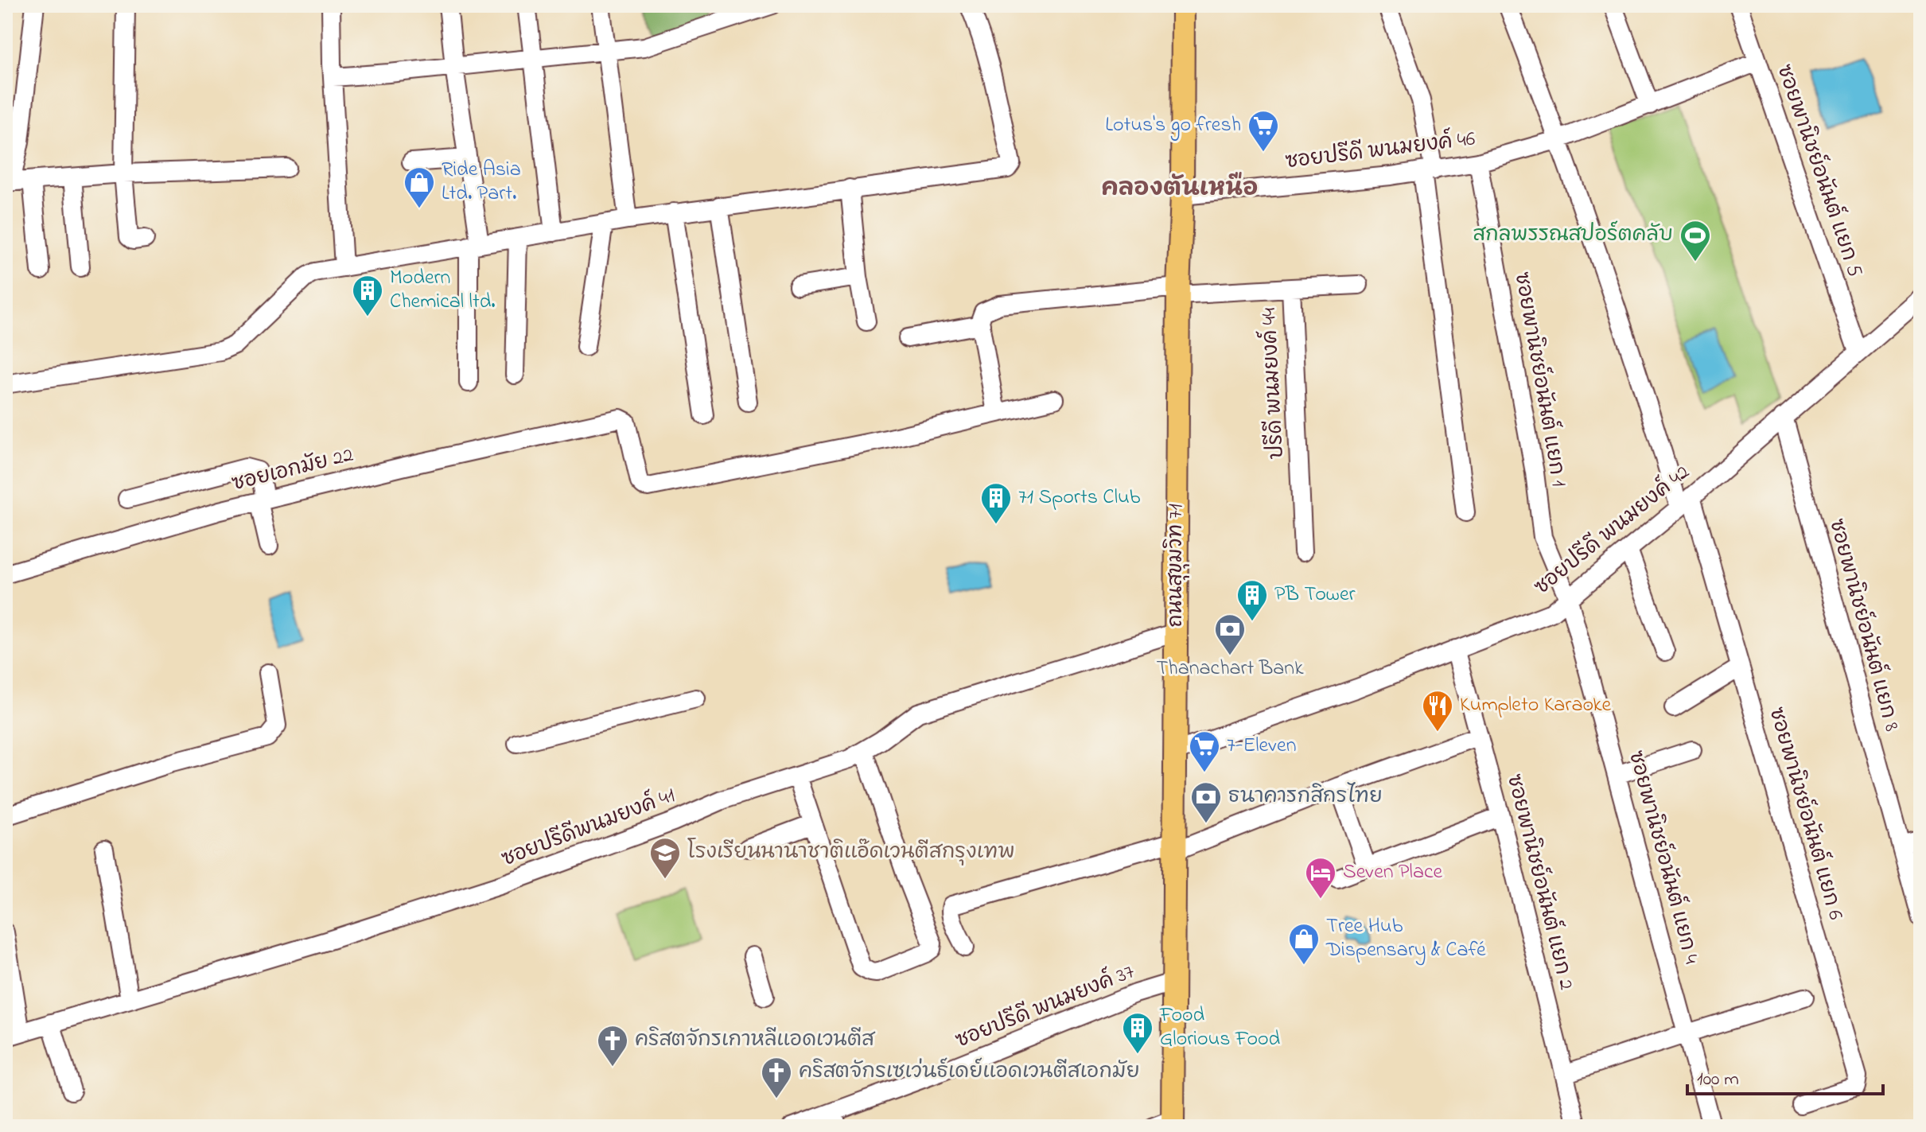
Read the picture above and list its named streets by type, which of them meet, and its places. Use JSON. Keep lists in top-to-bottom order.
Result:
{
  "streets": {
    "main road": ["ถนนสุขุมวิท 71"],
    "street": [
      "ซอยปรีดี พนมยงค์ 46",
      "ซอยพานิชย์อนันต์ แยก 5",
      "ซอยพานิชย์อนันต์ แยก 1",
      "ปรีดี พนมยงค์ 44",
      "ซอยเอกมัย 22",
      "ซอยปรีดี พนมยงค์ 42",
      "ซอยพานิชย์อนันต์ แยก 8",
      "ซอยพานิชย์อนันต์ แยก 6",
      "ซอยปรีดีพนมยงค์ 41",
      "ซอยพานิชย์อนันต์ แยก 4",
      "ซอยพานิชย์อนันต์ แยก 2",
      "ซอยปรีดี พนมยงค์ 37"
    ]
  },
  "crossings": [
    ["ซอยปรีดี พนมยงค์ 46", "ซอยพานิชย์อนันต์ แยก 5"],
    ["ซอยปรีดี พนมยงค์ 46", "ซอยพานิชย์อนันต์ แยก 1"],
    ["ซอยปรีดี พนมยงค์ 46", "ถนนสุขุมวิท 71"],
    ["ซอยปรีดี พนมยงค์ 46", "ซอยพานิชย์อนันต์ แยก 6"],
    ["ซอยพานิชย์อนันต์ แยก 5", "ซอยปรีดี พนมยงค์ 42"],
    ["ซอยพานิชย์อนันต์ แยก 1", "ซอยปรีดี พนมยงค์ 42"],
    ["ซอยพานิชย์อนันต์ แยก 1", "ซอยพานิชย์อนันต์ แยก 4"],
    ["ปรีดี พนมยงค์ 44", "ถนนสุขุมวิท 71"],
    ["ซอยปรีดี พนมยงค์ 42", "ถนนสุขุมวิท 71"],
    ["ซอยปรีดี พนมยงค์ 42", "ซอยพานิชย์อนันต์ แยก 8"],
    ["ซอยปรีดี พนมยงค์ 42", "ซอยพานิชย์อนันต์ แยก 6"],
    ["ซอยปรีดี พนมยงค์ 42", "ซอยพานิชย์อนันต์ แยก 4"],
    ["ซอยปรีดี พนมยงค์ 42", "ซอยพานิชย์อนันต์ แยก 2"],
    ["ถนนสุขุมวิท 71", "ซอยปรีดีพนมยงค์ 41"],
    ["ถนนสุขุมวิท 71", "ซอยปรีดี พนมยงค์ 37"]
  ],
  "districts": ["คลองตันเหนือ"],
  "places": {
    "supermarket": ["Lotus's go fresh", "7-Eleven"],
    "shop": ["Ride Asia Ltd. Part.", "Tree Hub Dispensary & Café"],
    "sports": ["สกลพรรณสปอร์ตคลับ"],
    "building": [
      "Modern Chemical ltd.",
      "71 Sports Club",
      "PB Tower",
      "Food Glorious Food"
    ],
    "bank": ["Thanachart Bank", "ธนาคารกสิกรไทย"],
    "restaurant": ["Kumpleto Karaoke"],
    "school or university": ["โรงเรียนนานาชาติแอ๊ดเวนตีสกรุงเทพ"],
    "hotel": ["Seven Place"],
    "church": ["คริสตจักรเกาหลีแอดเวนตีส", "คริสตจักรเซเว่นธ์เดย์แอดเวนตีสเอกมัย"]
  },
  "scale_bar": "100 m"
}
